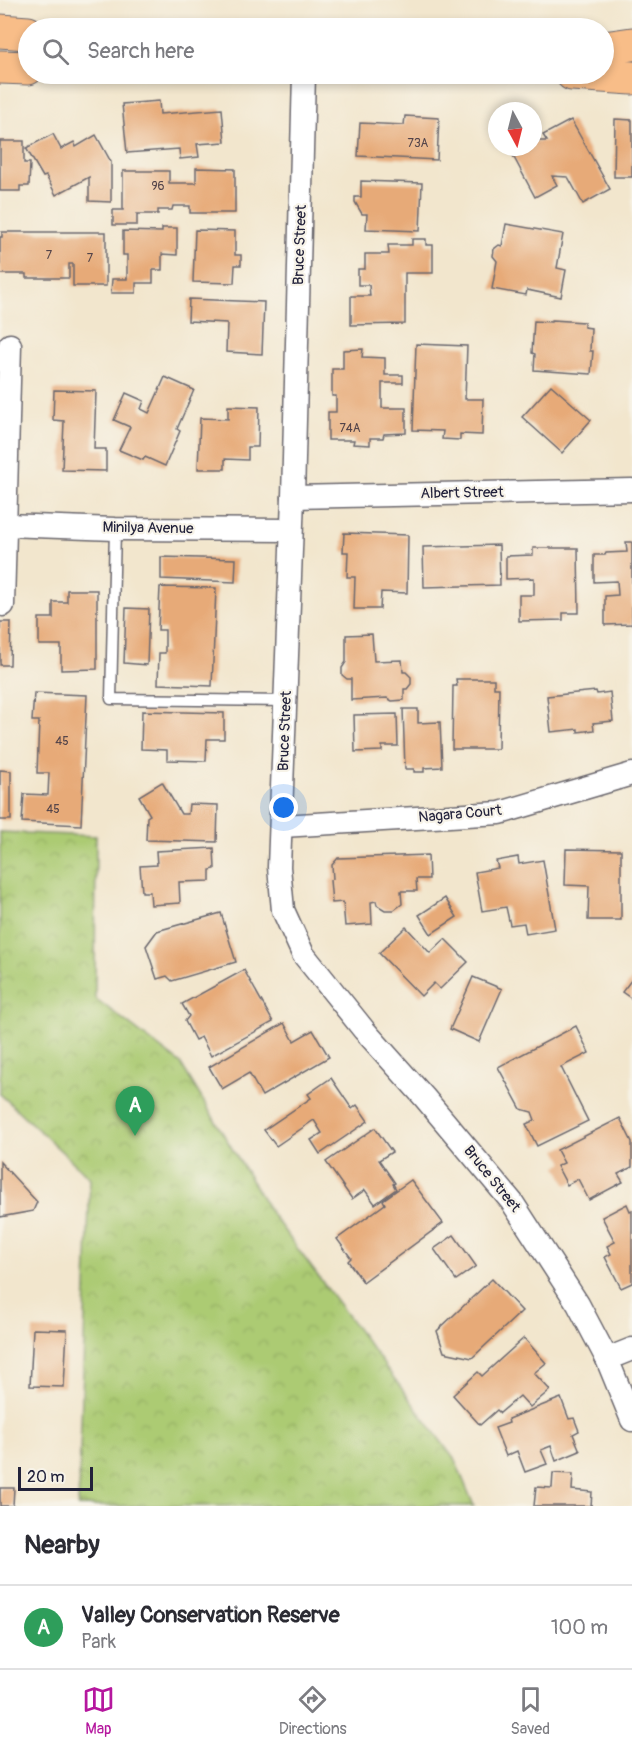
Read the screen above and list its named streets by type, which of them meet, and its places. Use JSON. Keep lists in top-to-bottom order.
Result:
{
  "streets": {
    "street": [
      "Bruce Street",
      "Albert Street",
      "Minilya Avenue",
      "Nagara Court"
    ]
  },
  "crossings": [
    ["Bruce Street", "Albert Street"],
    ["Bruce Street", "Minilya Avenue"],
    ["Bruce Street", "Nagara Court"]
  ],
  "house_numbers": [
    "73A",
    "96",
    "7",
    "7",
    "74A",
    "45",
    "45"
  ],
  "scale_bar": "20 m",
  "north": "bottom",
  "page": {
    "search": "Search here",
    "pins": "A",
    "scale": "20 m",
    "heading": "Nearby",
    "list": [
      {
        "mark": "A",
        "name": "Valley Conservation Reserve",
        "note": "Park",
        "value": "100 m"
      }
    ],
    "nav": ["Map", "Directions", "Saved"]
  }
}
